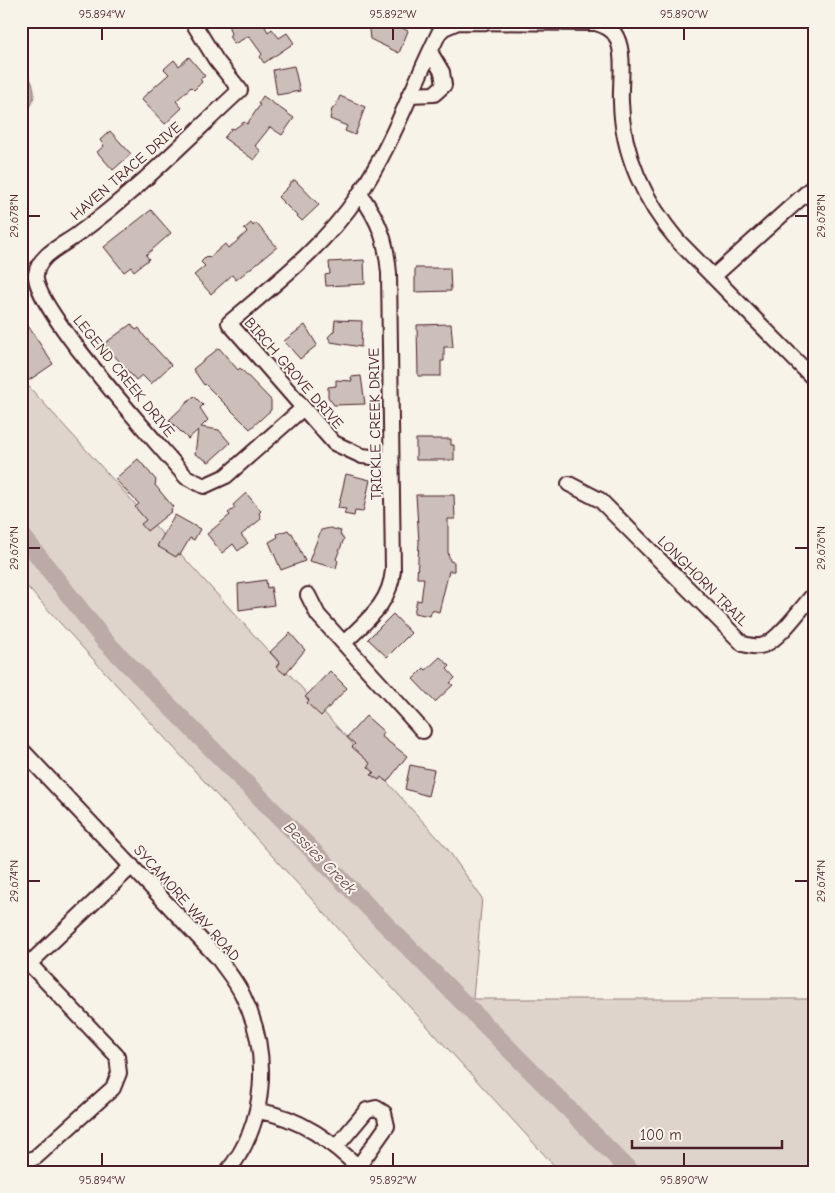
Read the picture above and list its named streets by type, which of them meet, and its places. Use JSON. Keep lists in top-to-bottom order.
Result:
{
  "streets": {
    "street": [
      "HAVEN TRACE DRIVE",
      "BIRCH GROVE DRIVE",
      "LEGEND CREEK DRIVE",
      "TRICKLE CREEK DRIVE",
      "LONGHORN TRAIL",
      "SYCAMORE WAY ROAD"
    ]
  },
  "crossings": [
    ["HAVEN TRACE DRIVE", "LEGEND CREEK DRIVE"],
    ["BIRCH GROVE DRIVE", "LEGEND CREEK DRIVE"],
    ["BIRCH GROVE DRIVE", "TRICKLE CREEK DRIVE"]
  ],
  "water": ["Bessies Creek"],
  "scale_bar": "100 m",
  "coordinates": [
    "95.894°W",
    "95.892°W",
    "95.890°W",
    "29.678°N",
    "29.676°N",
    "29.674°N"
  ]
}
